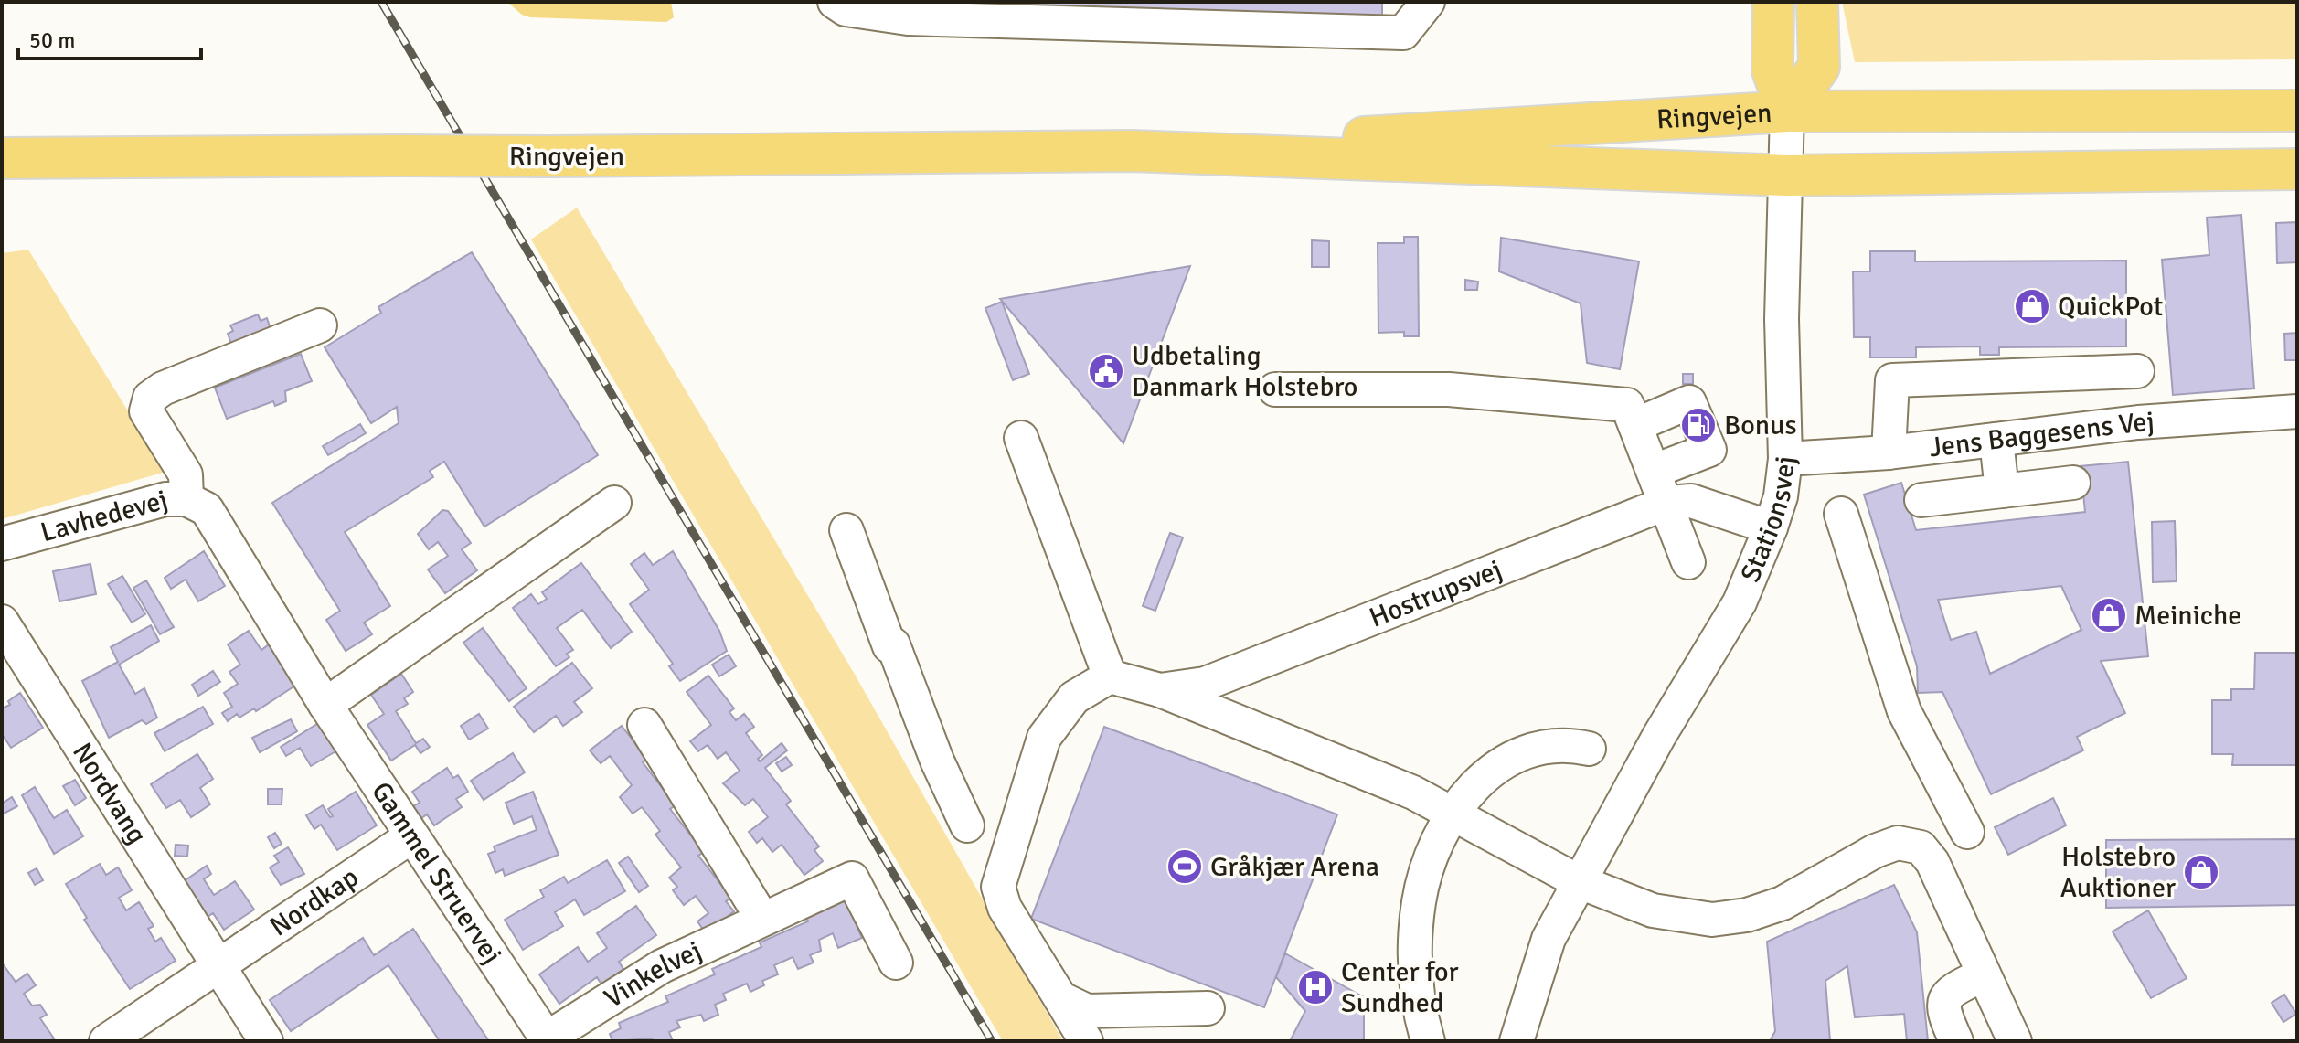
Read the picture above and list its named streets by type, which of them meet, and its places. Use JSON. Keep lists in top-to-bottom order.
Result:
{
  "streets": {
    "main road": ["Ringvejen"],
    "street": [
      "Jens Baggesens Vej",
      "Lavhedevej",
      "Stationsvej",
      "Hostrupsvej",
      "Nordvang",
      "Gammel Struervej",
      "Nordkap",
      "Vinkelvej"
    ]
  },
  "crossings": [
    ["Ringvejen", "Stationsvej"],
    ["Jens Baggesens Vej", "Stationsvej"],
    ["Lavhedevej", "Gammel Struervej"],
    ["Stationsvej", "Hostrupsvej"],
    ["Nordvang", "Nordkap"],
    ["Gammel Struervej", "Nordkap"],
    ["Gammel Struervej", "Vinkelvej"]
  ],
  "places": {
    "shop": ["QuickPot", "Meiniche", "Holstebro Auktioner"],
    "public building": ["Udbetaling Danmark Holstebro"],
    "fuel station": ["Bonus"],
    "sports": ["Gråkjær Arena"],
    "hospital": ["Center for Sundhed"]
  },
  "scale_bar": "50 m"
}
